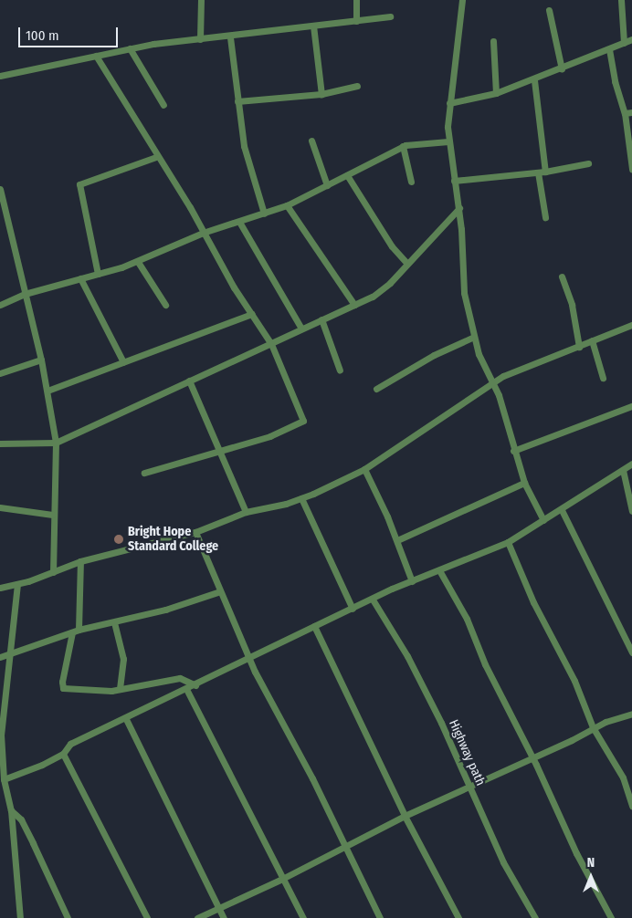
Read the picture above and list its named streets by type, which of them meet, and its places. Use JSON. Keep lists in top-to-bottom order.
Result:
{
  "streets": {
    "street": ["Highway path"]
  },
  "places": ["Bright Hope Standard College"],
  "scale_bar": "100 m",
  "north": "top"
}
